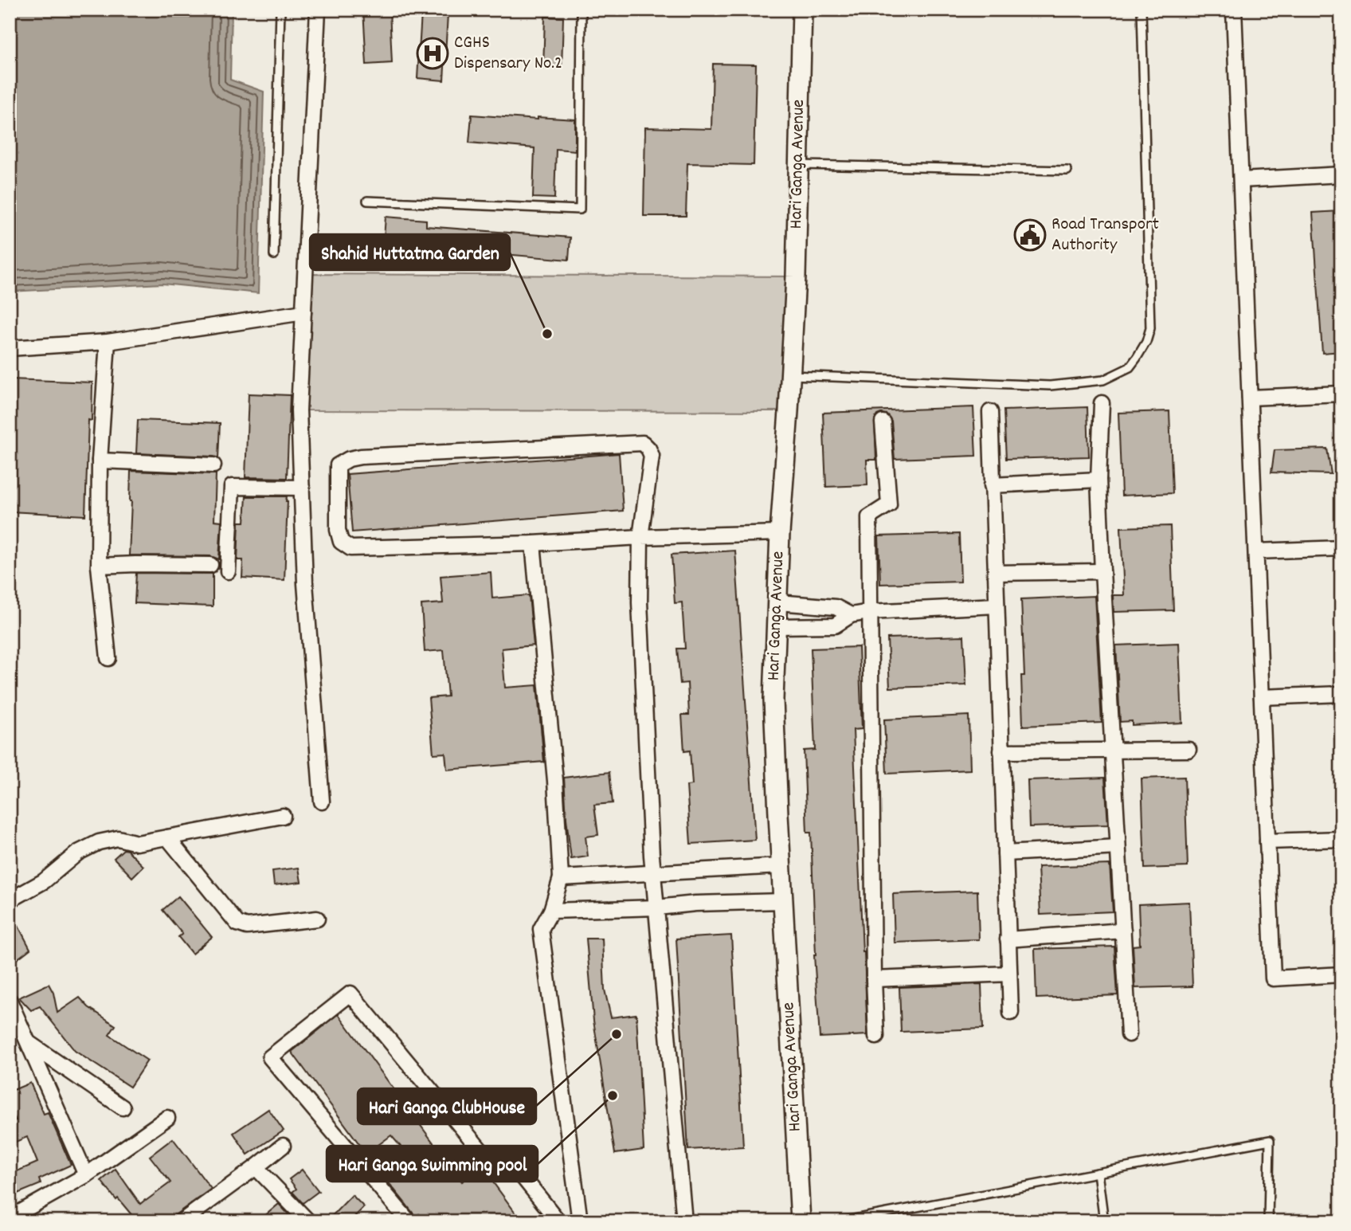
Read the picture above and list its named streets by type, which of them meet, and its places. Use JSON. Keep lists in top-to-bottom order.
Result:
{
  "streets": {
    "street": ["Hari Ganga Avenue"]
  },
  "places": {
    "hospital": ["CGHS Dispensary No.2"],
    "public building": ["Road Transport Authority"],
    "other": ["Shahid Huttatma Garden", "Hari Ganga ClubHouse", "Hari Ganga Swimming pool"]
  }
}
